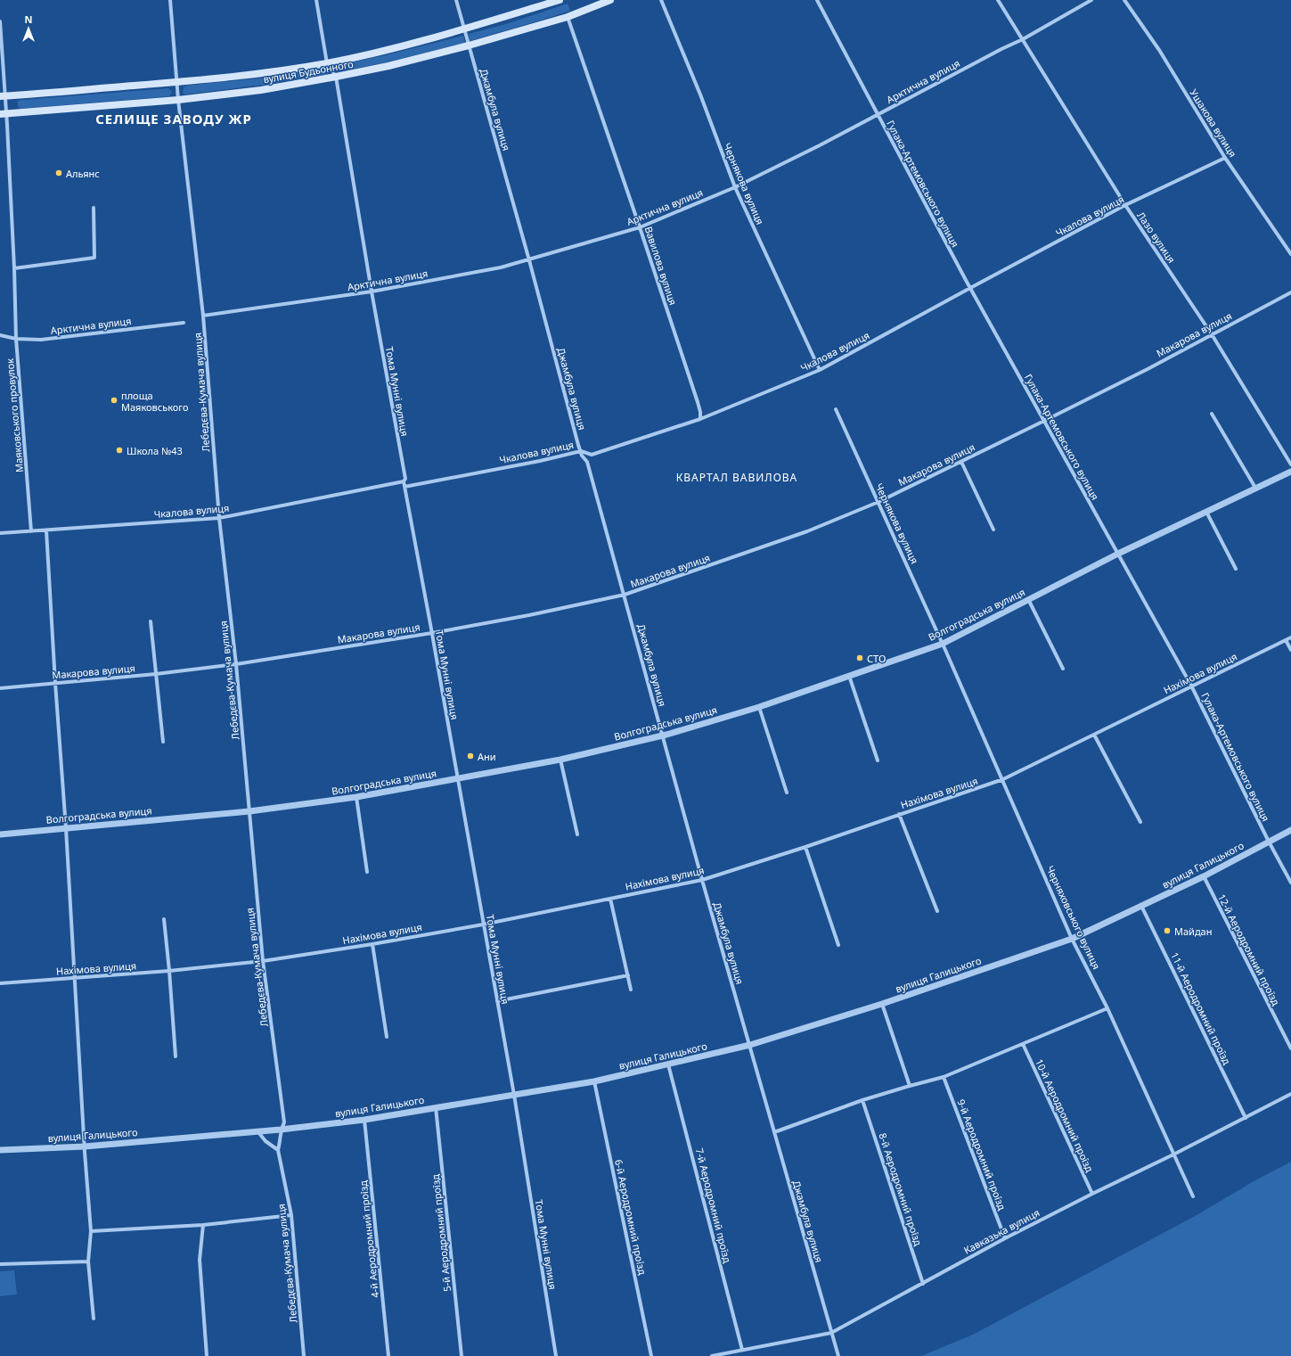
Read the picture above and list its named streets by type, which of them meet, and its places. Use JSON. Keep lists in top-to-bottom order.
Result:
{
  "streets": {
    "main road": ["вулиця Будьонного"],
    "street": [
      "Арктична вулиця",
      "Джамбула вулиця",
      "Ушакова вулиця",
      "Чернякова вулиця",
      "Гулака-Артемовського вулиця",
      "Чкалова вулиця",
      "Лазо вулиця",
      "Вавилова вулиця",
      "Макарова вулиця",
      "Тома Мунні вулиця",
      "Лебедєва-Кумача вулиця",
      "Маяковського провулок",
      "Волгоградська вулиця",
      "Нахімова вулиця",
      "вулиця Галицького",
      "Черняховського вулиця",
      "12-й Аеродромний проїзд",
      "11-й Аеродромний проїзд",
      "10-й Аеродромний проїзд",
      "9-й Аеродромний проїзд",
      "8-й Аеродромний проїзд",
      "7-й Аеродромний проїзд",
      "6-й Аеродромний проїзд",
      "Кавказька вулиця",
      "5-й Аеродромний проїзд",
      "4-й Аеродромний проїзд"
    ]
  },
  "crossings": [
    ["вулиця Будьонного", "Джамбула вулиця"],
    ["вулиця Будьонного", "Вавилова вулиця"],
    ["вулиця Будьонного", "Тома Мунні вулиця"],
    ["вулиця Будьонного", "Лебедєва-Кумача вулиця"],
    ["вулиця Будьонного", "Маяковського провулок"],
    ["Арктична вулиця", "Джамбула вулиця"],
    ["Арктична вулиця", "Чернякова вулиця"],
    ["Арктична вулиця", "Гулака-Артемовського вулиця"],
    ["Арктична вулиця", "Лазо вулиця"],
    ["Арктична вулиця", "Вавилова вулиця"],
    ["Арктична вулиця", "Тома Мунні вулиця"],
    ["Арктична вулиця", "Лебедєва-Кумача вулиця"],
    ["Арктична вулиця", "Маяковського провулок"],
    ["Джамбула вулиця", "Чкалова вулиця"],
    ["Джамбула вулиця", "Макарова вулиця"],
    ["Джамбула вулиця", "Волгоградська вулиця"],
    ["Джамбула вулиця", "Нахімова вулиця"],
    ["Джамбула вулиця", "вулиця Галицького"],
    ["Джамбула вулиця", "Кавказька вулиця"],
    ["Ушакова вулиця", "Чкалова вулиця"],
    ["Чернякова вулиця", "Чкалова вулиця"],
    ["Чернякова вулиця", "Макарова вулиця"],
    ["Чернякова вулиця", "Волгоградська вулиця"],
    ["Чернякова вулиця", "Черняховського вулиця"],
    ["Гулака-Артемовського вулиця", "Чкалова вулиця"],
    ["Гулака-Артемовського вулиця", "Макарова вулиця"],
    ["Гулака-Артемовського вулиця", "Волгоградська вулиця"],
    ["Гулака-Артемовського вулиця", "Нахімова вулиця"],
    ["Гулака-Артемовського вулиця", "вулиця Галицького"],
    ["Чкалова вулиця", "Лазо вулиця"],
    ["Чкалова вулиця", "Вавилова вулиця"],
    ["Чкалова вулиця", "Тома Мунні вулиця"],
    ["Чкалова вулиця", "Лебедєва-Кумача вулиця"],
    ["Чкалова вулиця", "Маяковського провулок"],
    ["Лазо вулиця", "Макарова вулиця"],
    ["Макарова вулиця", "Тома Мунні вулиця"],
    ["Макарова вулиця", "Лебедєва-Кумача вулиця"],
    ["Тома Мунні вулиця", "Волгоградська вулиця"],
    ["Тома Мунні вулиця", "Нахімова вулиця"],
    ["Тома Мунні вулиця", "вулиця Галицького"],
    ["Лебедєва-Кумача вулиця", "Волгоградська вулиця"],
    ["Лебедєва-Кумача вулиця", "Нахімова вулиця"],
    ["Лебедєва-Кумача вулиця", "вулиця Галицького"],
    ["Волгоградська вулиця", "Черняховського вулиця"],
    ["Нахімова вулиця", "Черняховського вулиця"],
    ["вулиця Галицького", "Черняховського вулиця"],
    ["вулиця Галицького", "12-й Аеродромний проїзд"],
    ["вулиця Галицького", "11-й Аеродромний проїзд"],
    ["вулиця Галицького", "7-й Аеродромний проїзд"],
    ["вулиця Галицького", "6-й Аеродромний проїзд"],
    ["вулиця Галицького", "5-й Аеродромний проїзд"],
    ["вулиця Галицького", "4-й Аеродромний проїзд"],
    ["Черняховського вулиця", "Кавказька вулиця"],
    ["11-й Аеродромний проїзд", "Кавказька вулиця"],
    ["10-й Аеродромний проїзд", "Кавказька вулиця"],
    ["9-й Аеродромний проїзд", "Кавказька вулиця"],
    ["8-й Аеродромний проїзд", "Кавказька вулиця"],
    ["7-й Аеродромний проїзд", "Кавказька вулиця"]
  ],
  "districts": ["СЕЛИЩЕ ЗАВОДУ ЖР", "КВАРТАЛ ВАВИЛОВА"],
  "places": [
    "Альянс",
    "площа Маяковського",
    "Школа №43",
    "СТО",
    "Ани",
    "Майдан"
  ],
  "north": "top"
}
